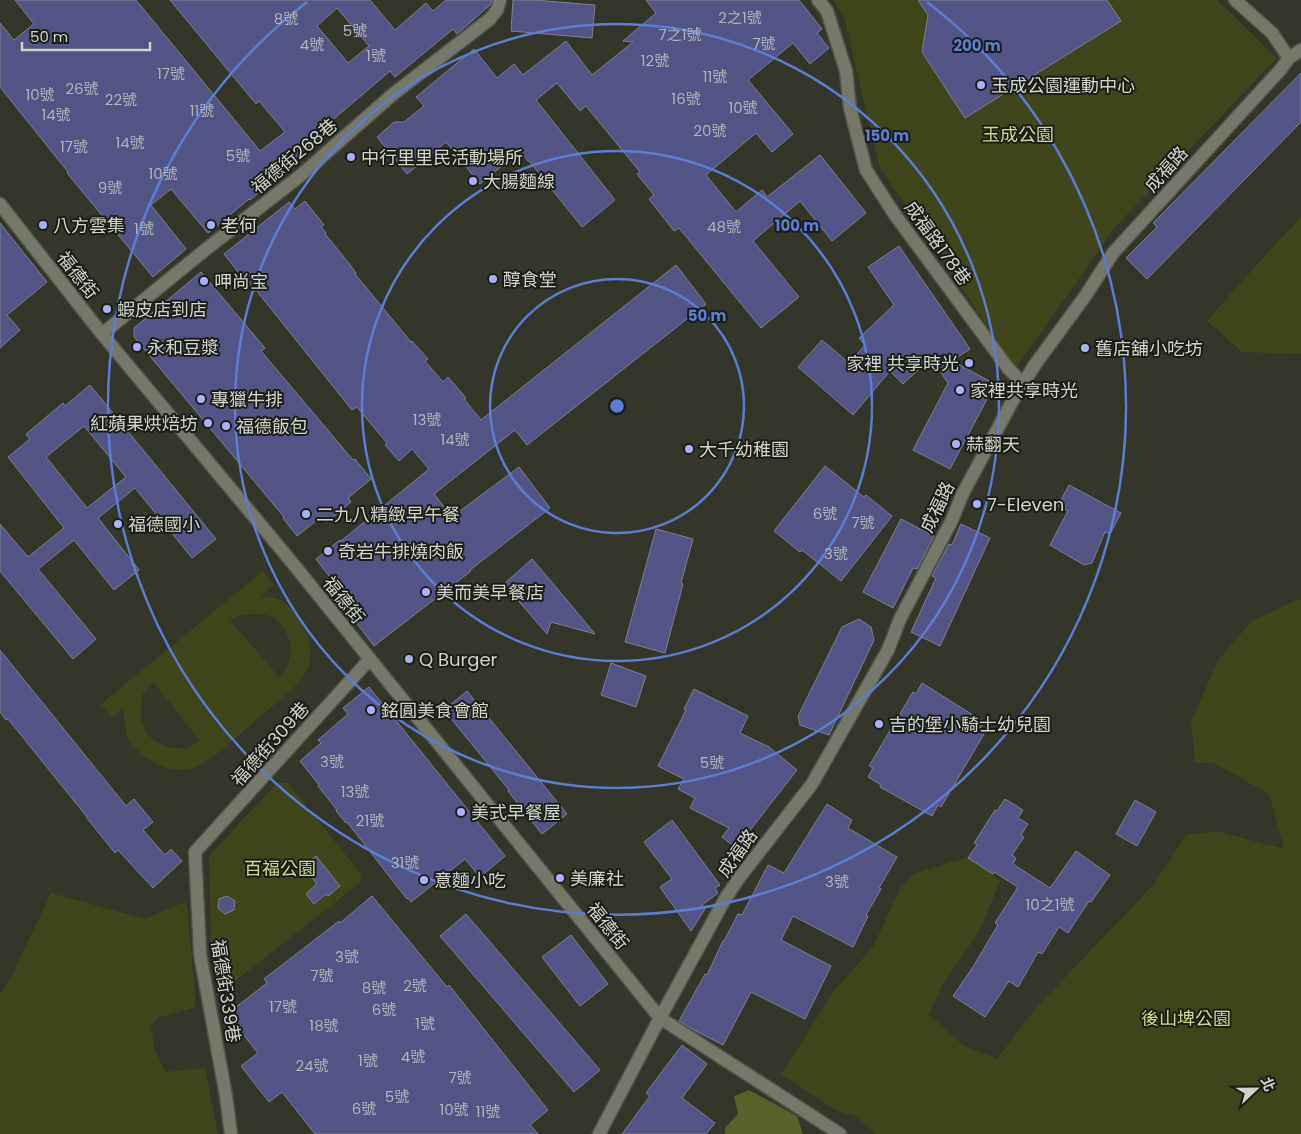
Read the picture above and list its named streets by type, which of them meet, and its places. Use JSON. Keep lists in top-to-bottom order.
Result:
{
  "streets": {
    "street": [
      "福德街268巷",
      "成福路",
      "成福路178巷",
      "福德街",
      "福德街309巷",
      "福德街339巷"
    ]
  },
  "crossings": [
    ["福德街268巷", "福德街"],
    ["成福路", "成福路178巷"],
    ["成福路", "福德街"],
    ["福德街", "福德街309巷"],
    ["福德街309巷", "福德街339巷"]
  ],
  "parks": ["玉成公園", "百福公園", "後山埤公園"],
  "places": [
    "玉成公園運動中心",
    "中行里里民活動場所",
    "大腸麵線",
    "八方雲集",
    "老何",
    "醇食堂",
    "呷尚宝",
    "蝦皮店到店",
    "永和豆漿",
    "舊店舖小吃坊",
    "家裡 共享時光",
    "家裡共享時光",
    "專獵牛排",
    "紅蘋果烘焙坊",
    "福德飯包",
    "蒜翻天",
    "大千幼稚園",
    "7-Eleven",
    "二九八精緻早午餐",
    "福德國小",
    "奇岩牛排燒肉飯",
    "美而美早餐店",
    "Q Burger",
    "銘圓美食會館",
    "吉的堡小騎士幼兒園",
    "美式早餐屋",
    "美廉社",
    "意麵小吃"
  ],
  "house_numbers": [
    "2之1號",
    "8號",
    "5號",
    "7之1號",
    "7號",
    "4號",
    "1號",
    "12號",
    "17號",
    "11號",
    "26號",
    "10號",
    "16號",
    "22號",
    "10號",
    "11號",
    "14號",
    "20號",
    "14號",
    "17號",
    "5號",
    "10號",
    "9號",
    "48號",
    "1號",
    "13號",
    "14號",
    "6號",
    "7號",
    "3號",
    "3號",
    "5號",
    "13號",
    "21號",
    "31號",
    "3號",
    "10之1號",
    "3號",
    "7號",
    "2號",
    "8號",
    "17號",
    "6號",
    "1號",
    "18號",
    "4號",
    "1號",
    "24號",
    "7號",
    "5號",
    "6號",
    "10號",
    "11號"
  ],
  "scale_bar": "50 m",
  "north": "right",
  "rings": [
    "200 m",
    "150 m",
    "100 m",
    "50 m"
  ]
}
